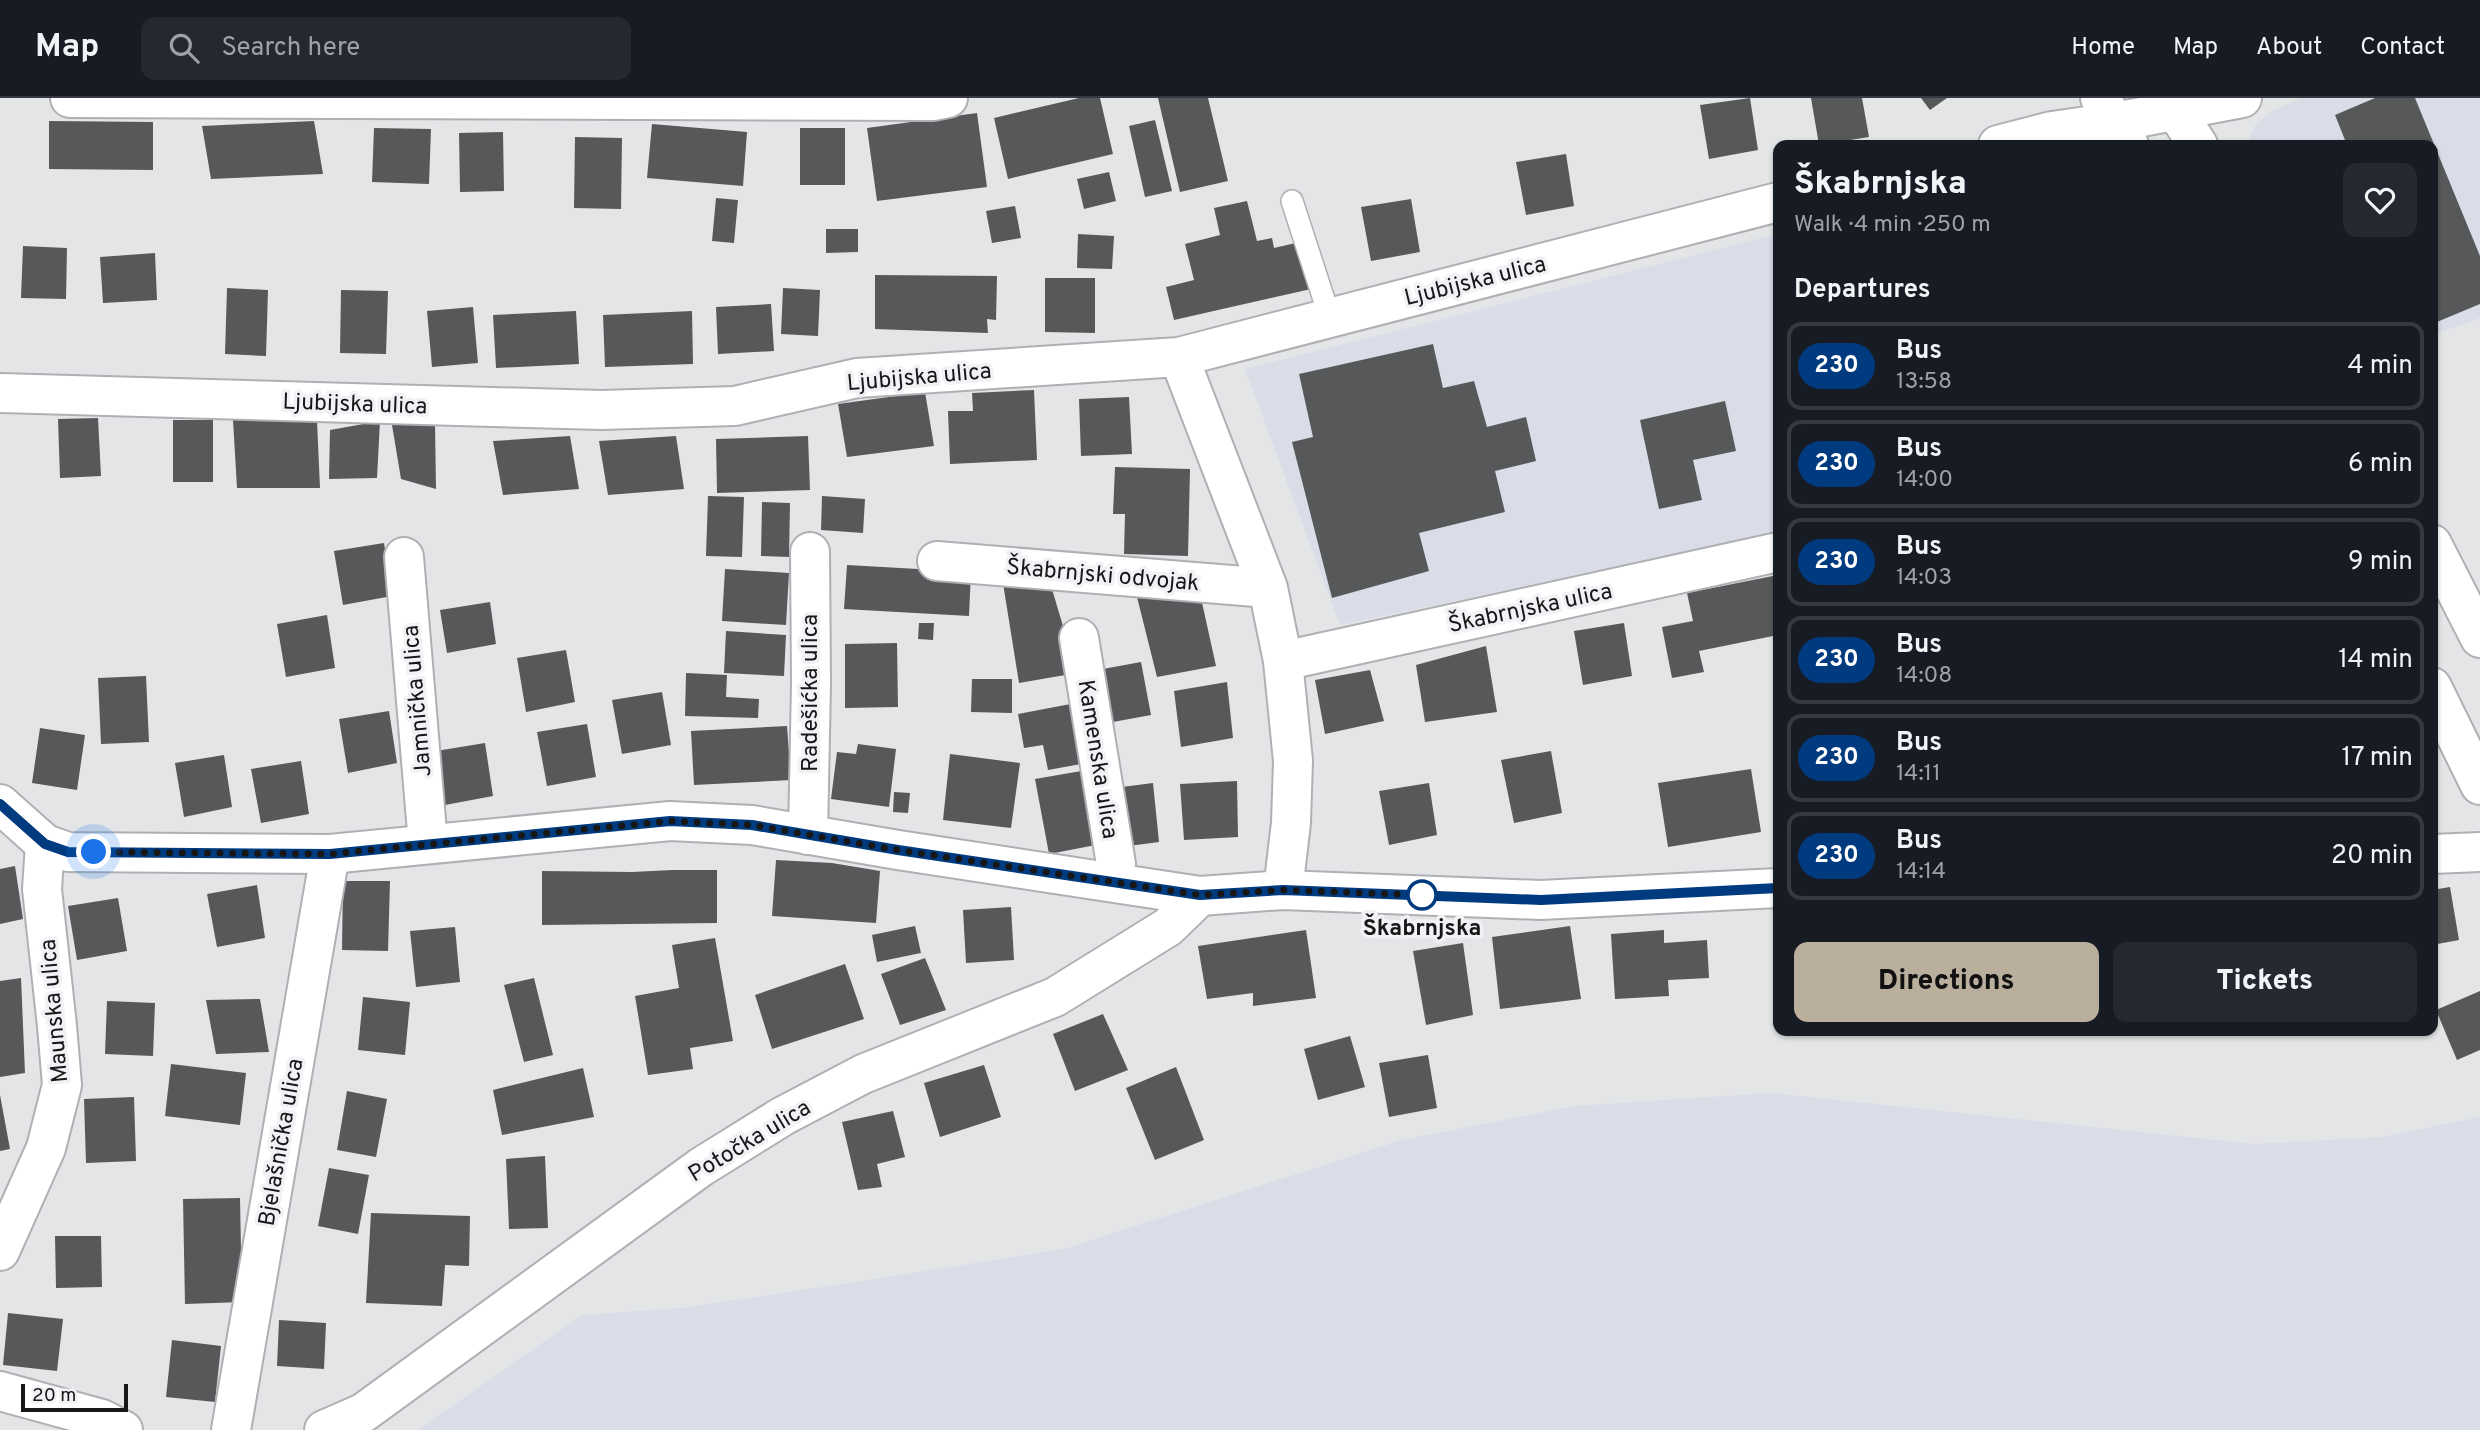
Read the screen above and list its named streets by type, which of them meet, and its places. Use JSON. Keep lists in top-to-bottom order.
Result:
{
  "streets": {
    "street": [
      "Ljubijska ulica",
      "Škabrnjski odvojak",
      "Škabrnjska ulica",
      "Radešićka ulica",
      "Jamnička ulica",
      "Kamenska ulica",
      "Maunska ulica",
      "Potočka ulica",
      "Bjelašnička ulica"
    ]
  },
  "places": ["Škabrnjska"],
  "lines": ["bus line 230"],
  "scale_bar": "20 m",
  "page": {
    "header": "Map",
    "search": "Search here",
    "nav": [
      "Home",
      "Map",
      "About",
      "Contact"
    ],
    "heading": [
      ["Škabrnjska", "Walk · 4 min · 250 m"],
      "Departures"
    ],
    "list": [
      {
        "mark": "230",
        "name": "Bus",
        "note": "13:58",
        "value": "4 min"
      },
      {
        "mark": "230",
        "name": "Bus",
        "note": "14:00",
        "value": "6 min"
      },
      {
        "mark": "230",
        "name": "Bus",
        "note": "14:03",
        "value": "9 min"
      },
      {
        "mark": "230",
        "name": "Bus",
        "note": "14:08",
        "value": "14 min"
      },
      {
        "mark": "230",
        "name": "Bus",
        "note": "14:11",
        "value": "17 min"
      },
      {
        "mark": "230",
        "name": "Bus",
        "note": "14:14",
        "value": "20 min"
      }
    ],
    "buttons": ["Directions", "Tickets"],
    "scale": "20 m"
  }
}
